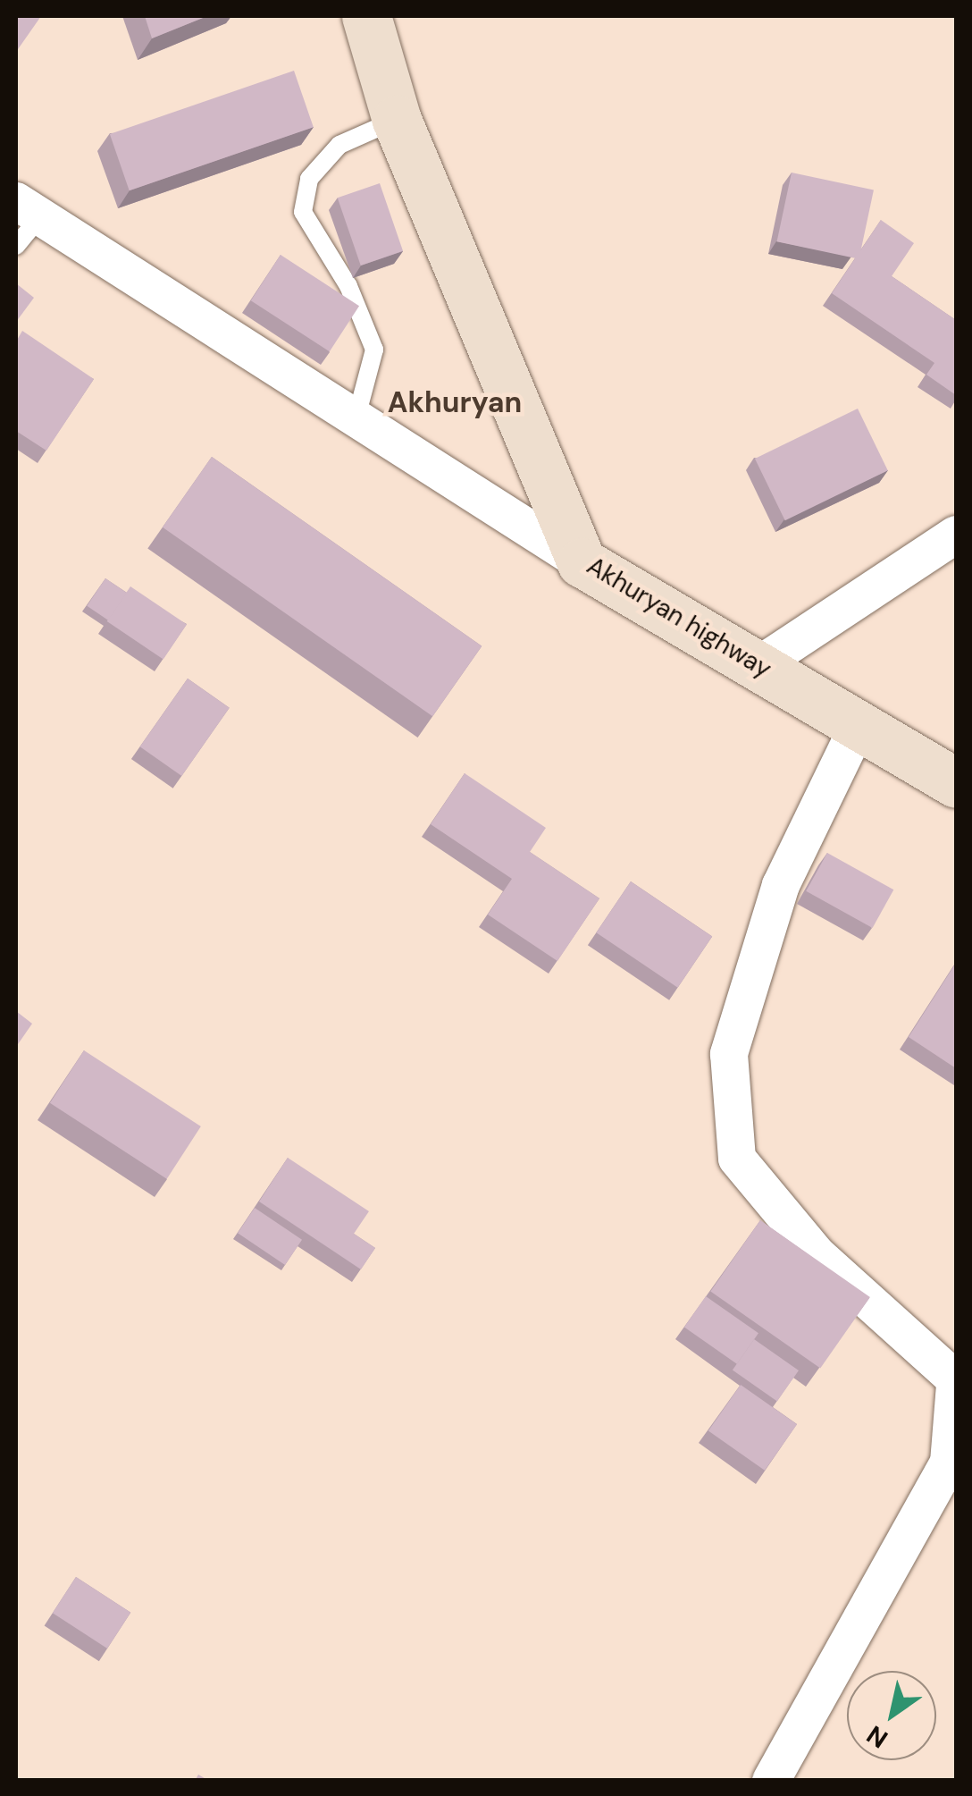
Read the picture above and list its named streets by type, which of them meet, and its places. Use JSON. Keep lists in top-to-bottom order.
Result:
{
  "streets": {
    "main road": ["Akhuryan highway"]
  },
  "districts": ["Akhuryan"],
  "north": "bottom left"
}
